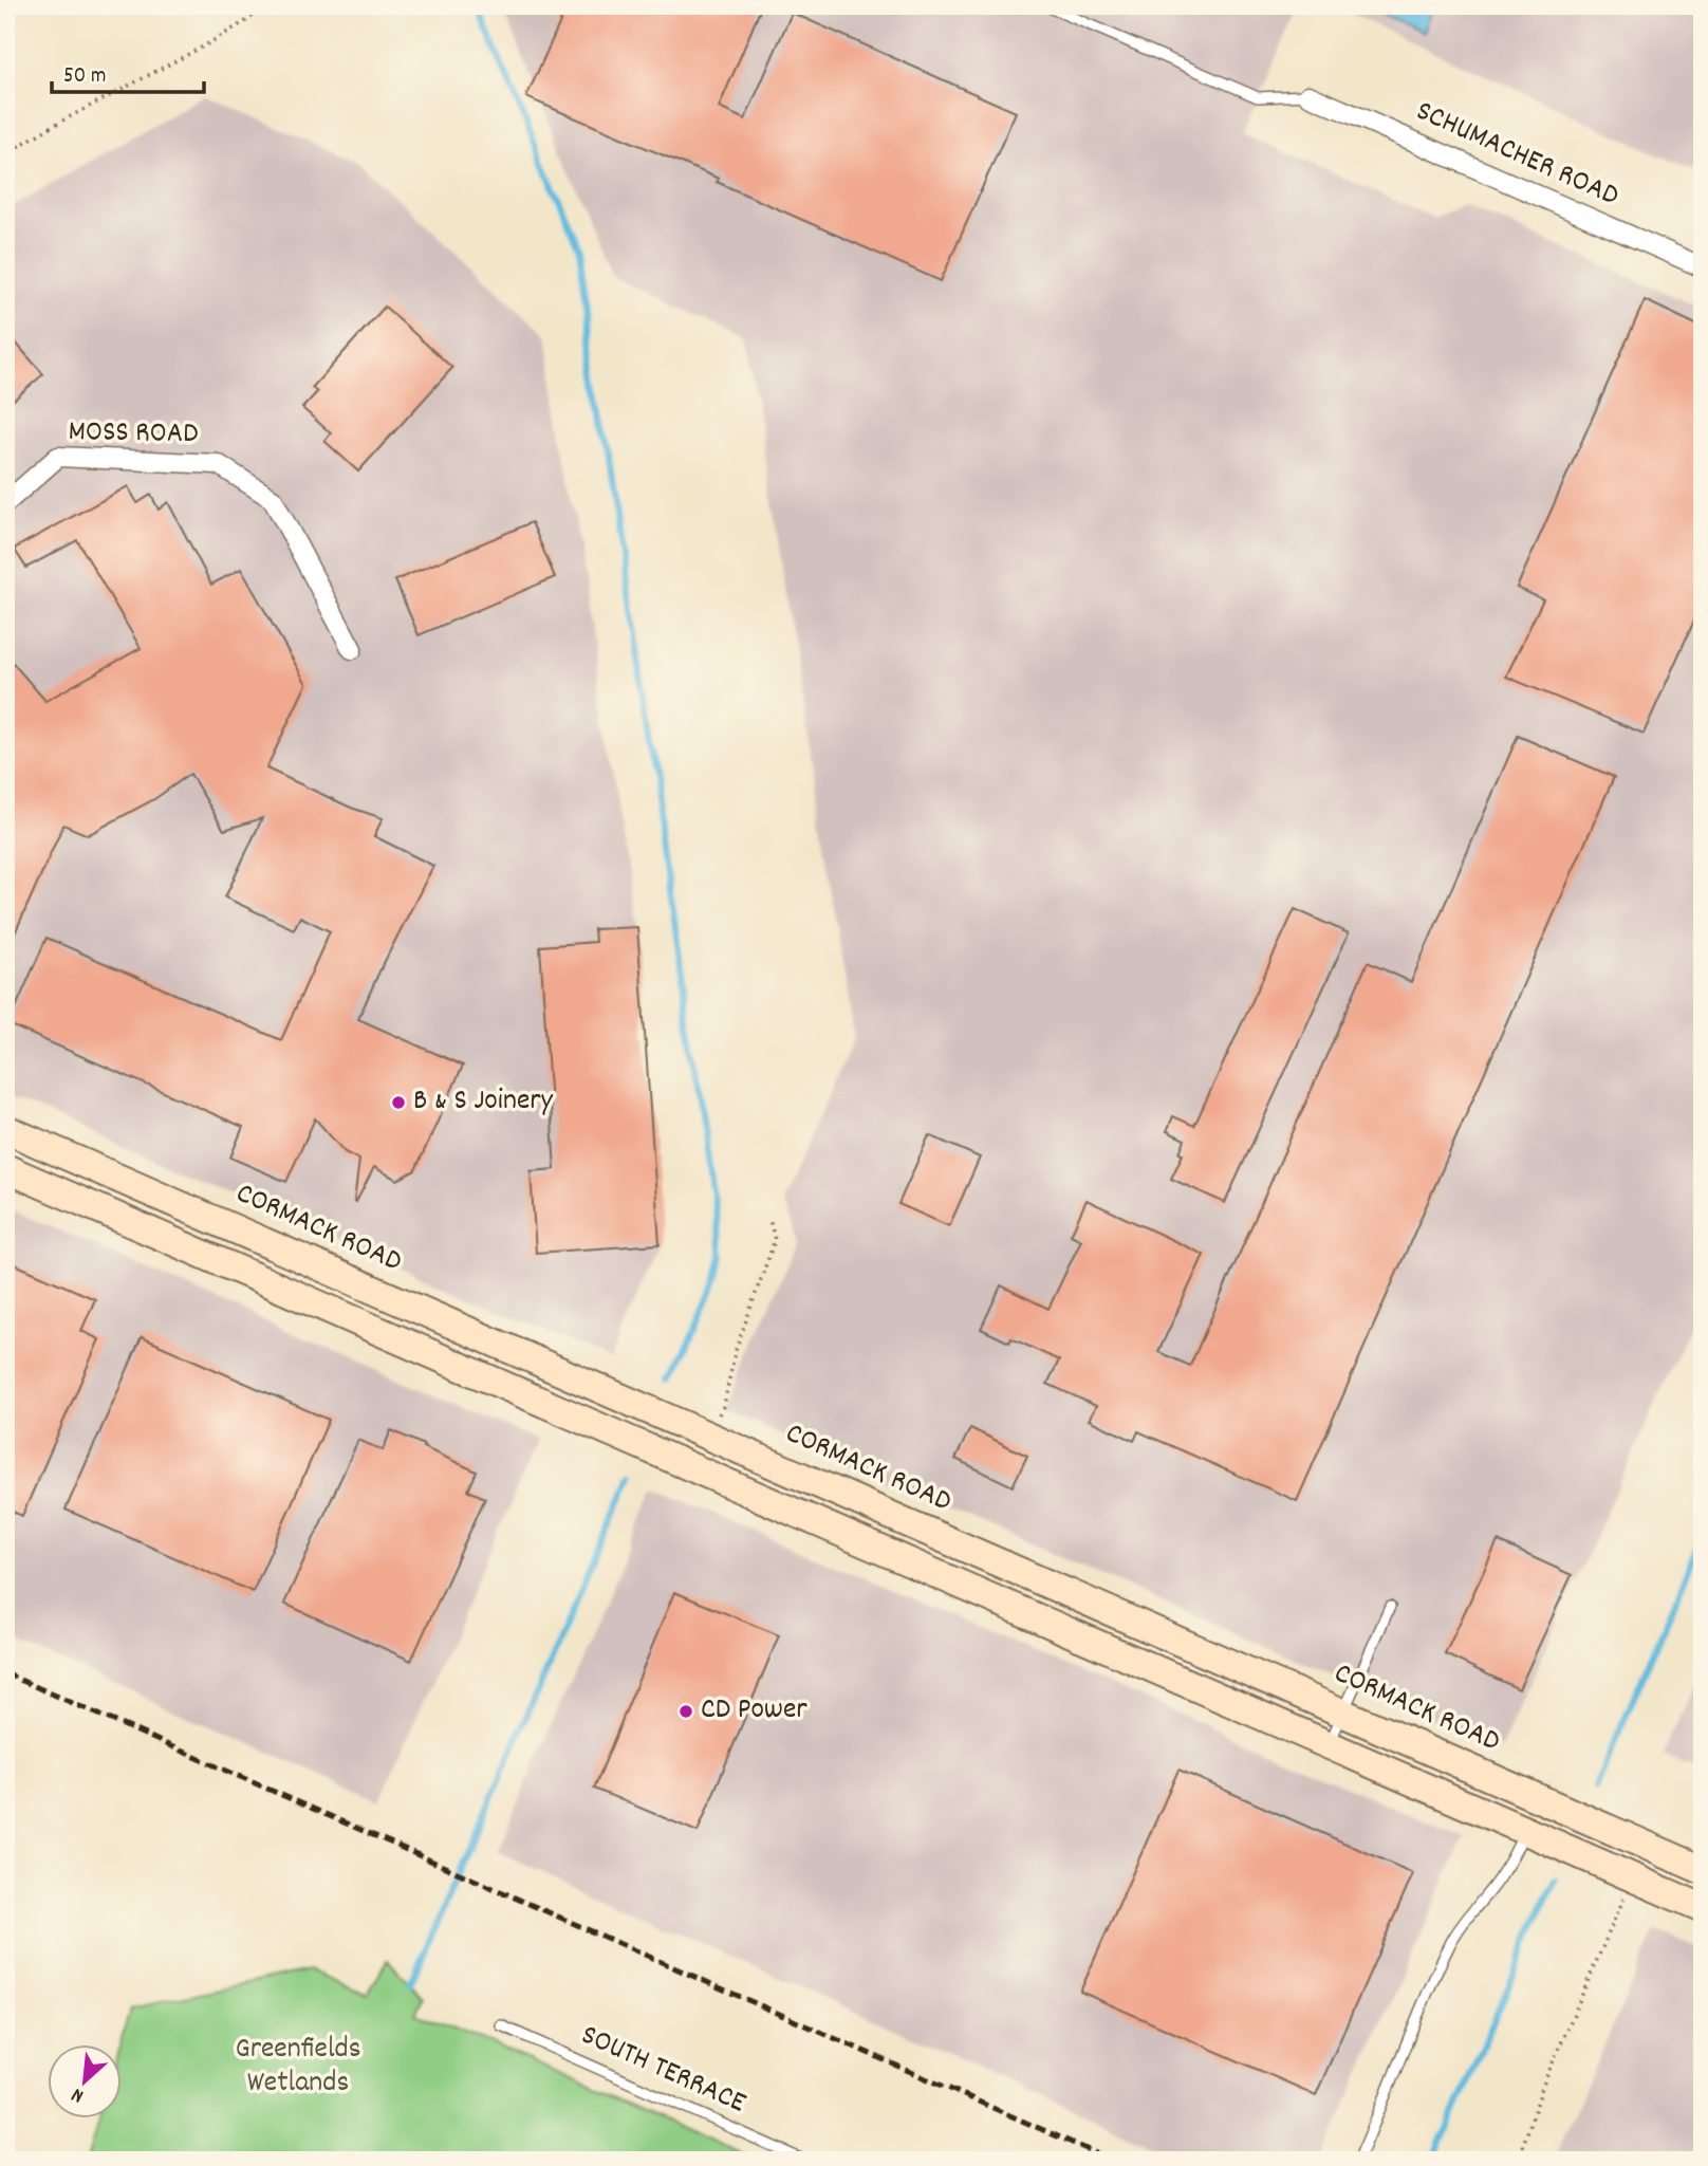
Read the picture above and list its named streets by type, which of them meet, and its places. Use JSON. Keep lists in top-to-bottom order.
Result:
{
  "streets": {
    "street": ["SCHUMACHER ROAD", "MOSS ROAD", "CORMACK ROAD"],
    "lane": ["SOUTH TERRACE"]
  },
  "parks": ["Greenfields Wetlands"],
  "places": ["B & S Joinery", "CD Power"],
  "scale_bar": "50 m",
  "north": "bottom left"
}
